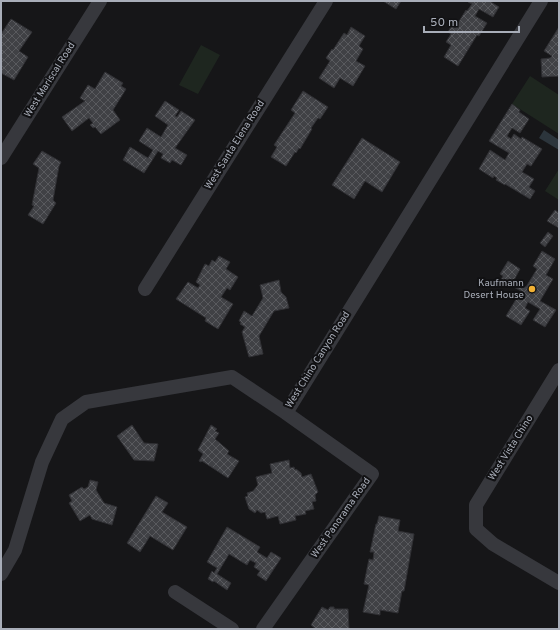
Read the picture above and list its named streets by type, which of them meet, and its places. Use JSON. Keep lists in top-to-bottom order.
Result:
{
  "streets": {
    "street": [
      "West Mariscal Road",
      "West Santa Elena Road",
      "West Chino Canyon Road",
      "West Vista Chino",
      "West Panorama Road"
    ]
  },
  "crossings": [
    ["West Chino Canyon Road", "West Panorama Road"]
  ],
  "places": ["Kaufmann Desert House"],
  "scale_bar": "50 m"
}
